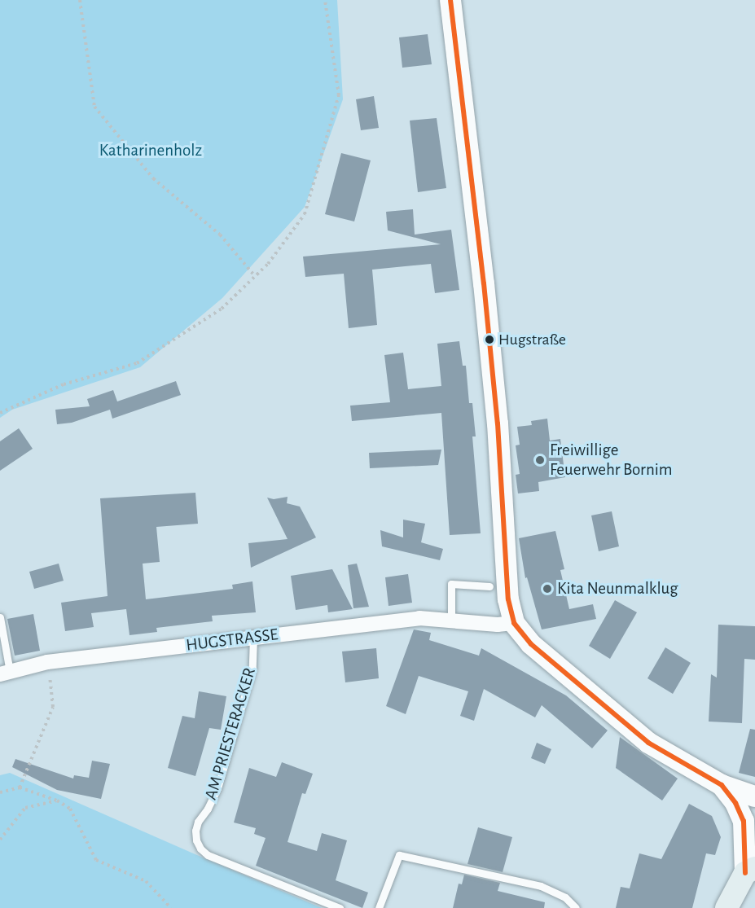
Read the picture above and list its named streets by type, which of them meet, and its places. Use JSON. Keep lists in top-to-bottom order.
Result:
{
  "streets": {
    "street": ["HUGSTRASSE"],
    "lane": ["AM PRIESTERACKER"]
  },
  "crossings": [
    ["HUGSTRASSE", "AM PRIESTERACKER"]
  ],
  "parks": ["Katharinenholz"],
  "places": ["Hugstraße", "Freiwillige Feuerwehr Bornim", "Kita Neunmalklug"]
}
